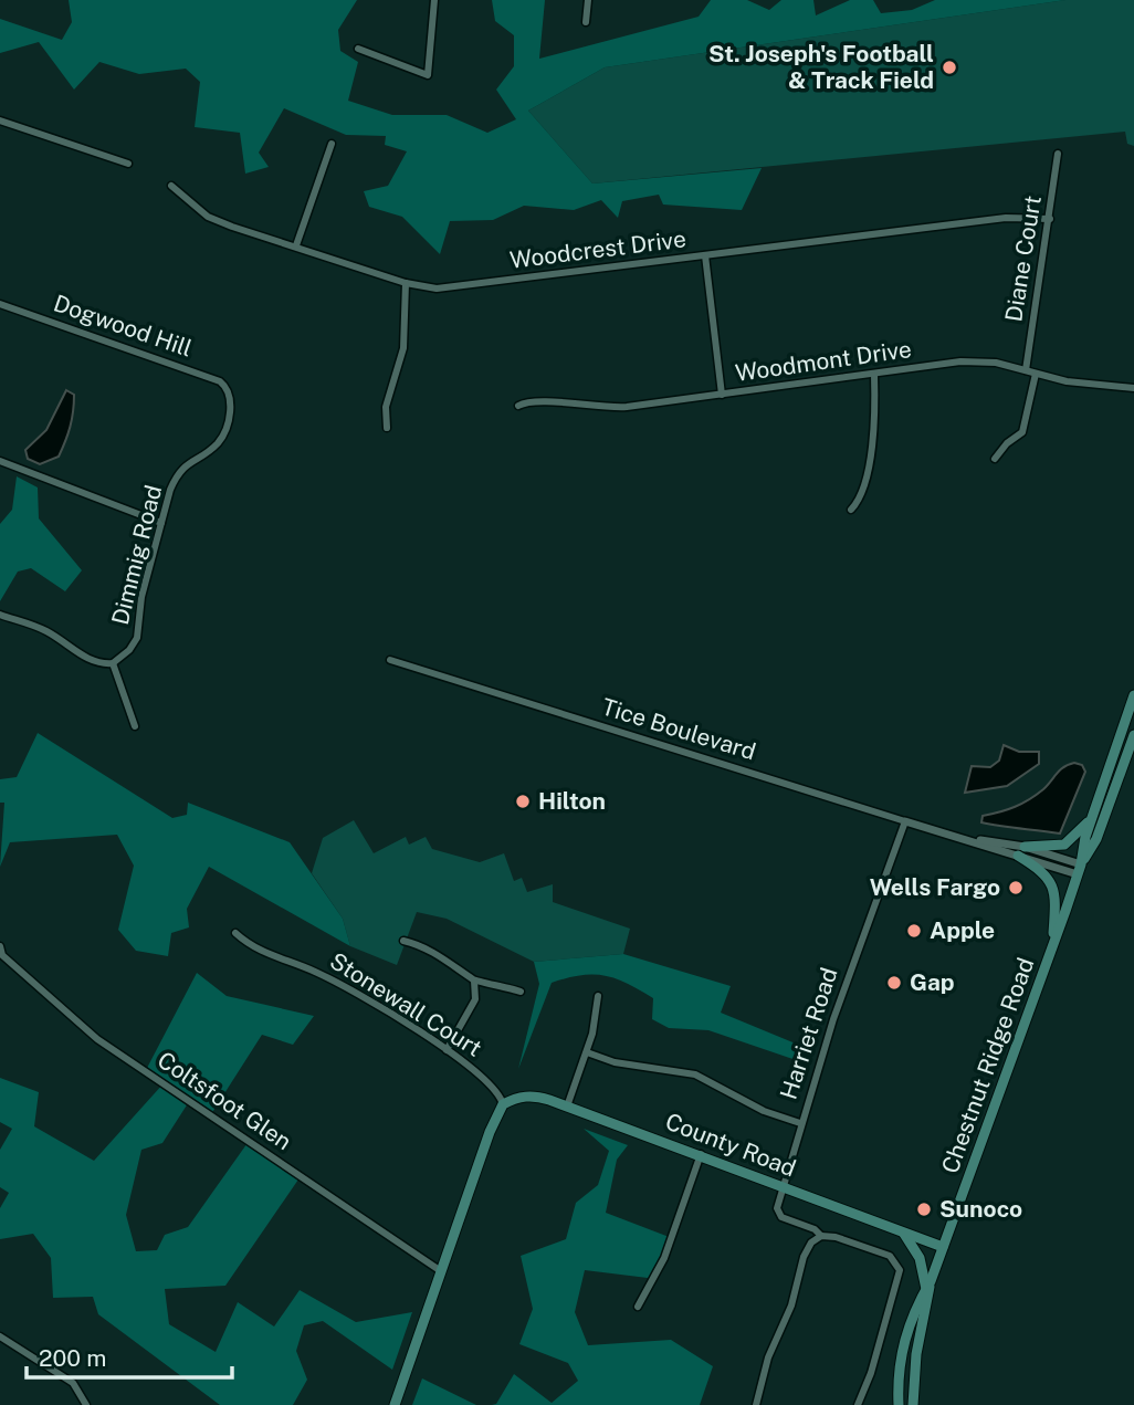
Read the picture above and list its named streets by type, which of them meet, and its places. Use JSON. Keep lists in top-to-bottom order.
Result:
{
  "streets": {
    "main road": ["Chestnut Ridge Road", "County Road"],
    "street": [
      "Woodcrest Drive",
      "Diane Court",
      "Dogwood Hill",
      "Woodmont Drive",
      "Dimmig Road",
      "Tice Boulevard",
      "Stonewall Court",
      "Harriet Road",
      "Coltsfoot Glen"
    ]
  },
  "crossings": [
    ["Woodcrest Drive", "Diane Court"],
    ["Diane Court", "Woodmont Drive"],
    ["Dogwood Hill", "Dimmig Road"],
    ["Tice Boulevard", "Harriet Road"],
    ["Tice Boulevard", "Chestnut Ridge Road"],
    ["Stonewall Court", "County Road"],
    ["Harriet Road", "County Road"],
    ["Chestnut Ridge Road", "County Road"]
  ],
  "places": [
    "St. Joseph's Football & Track Field",
    "Hilton",
    "Wells Fargo",
    "Apple",
    "Gap",
    "Sunoco"
  ],
  "scale_bar": "200 m"
}
